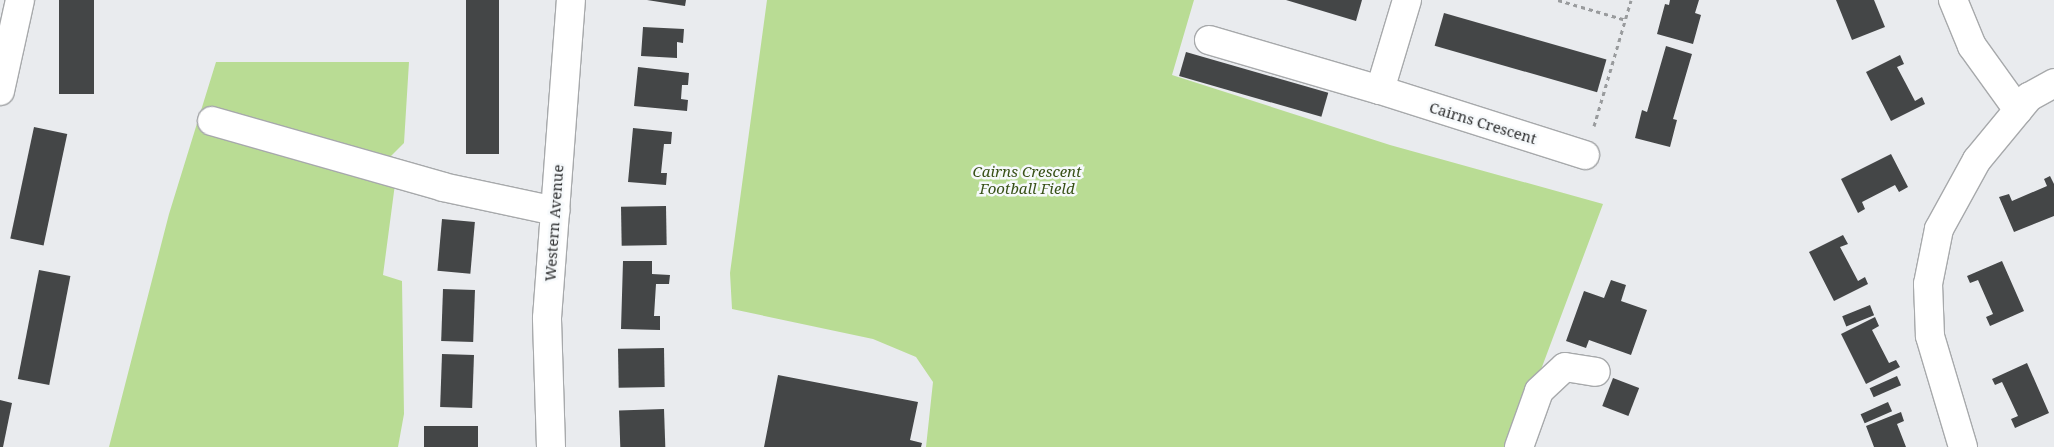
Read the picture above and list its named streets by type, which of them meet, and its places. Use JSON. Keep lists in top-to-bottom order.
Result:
{
  "streets": {
    "street": ["Cairns Crescent", "Western Avenue"]
  },
  "parks": ["Cairns Crescent Football Field"]
}
